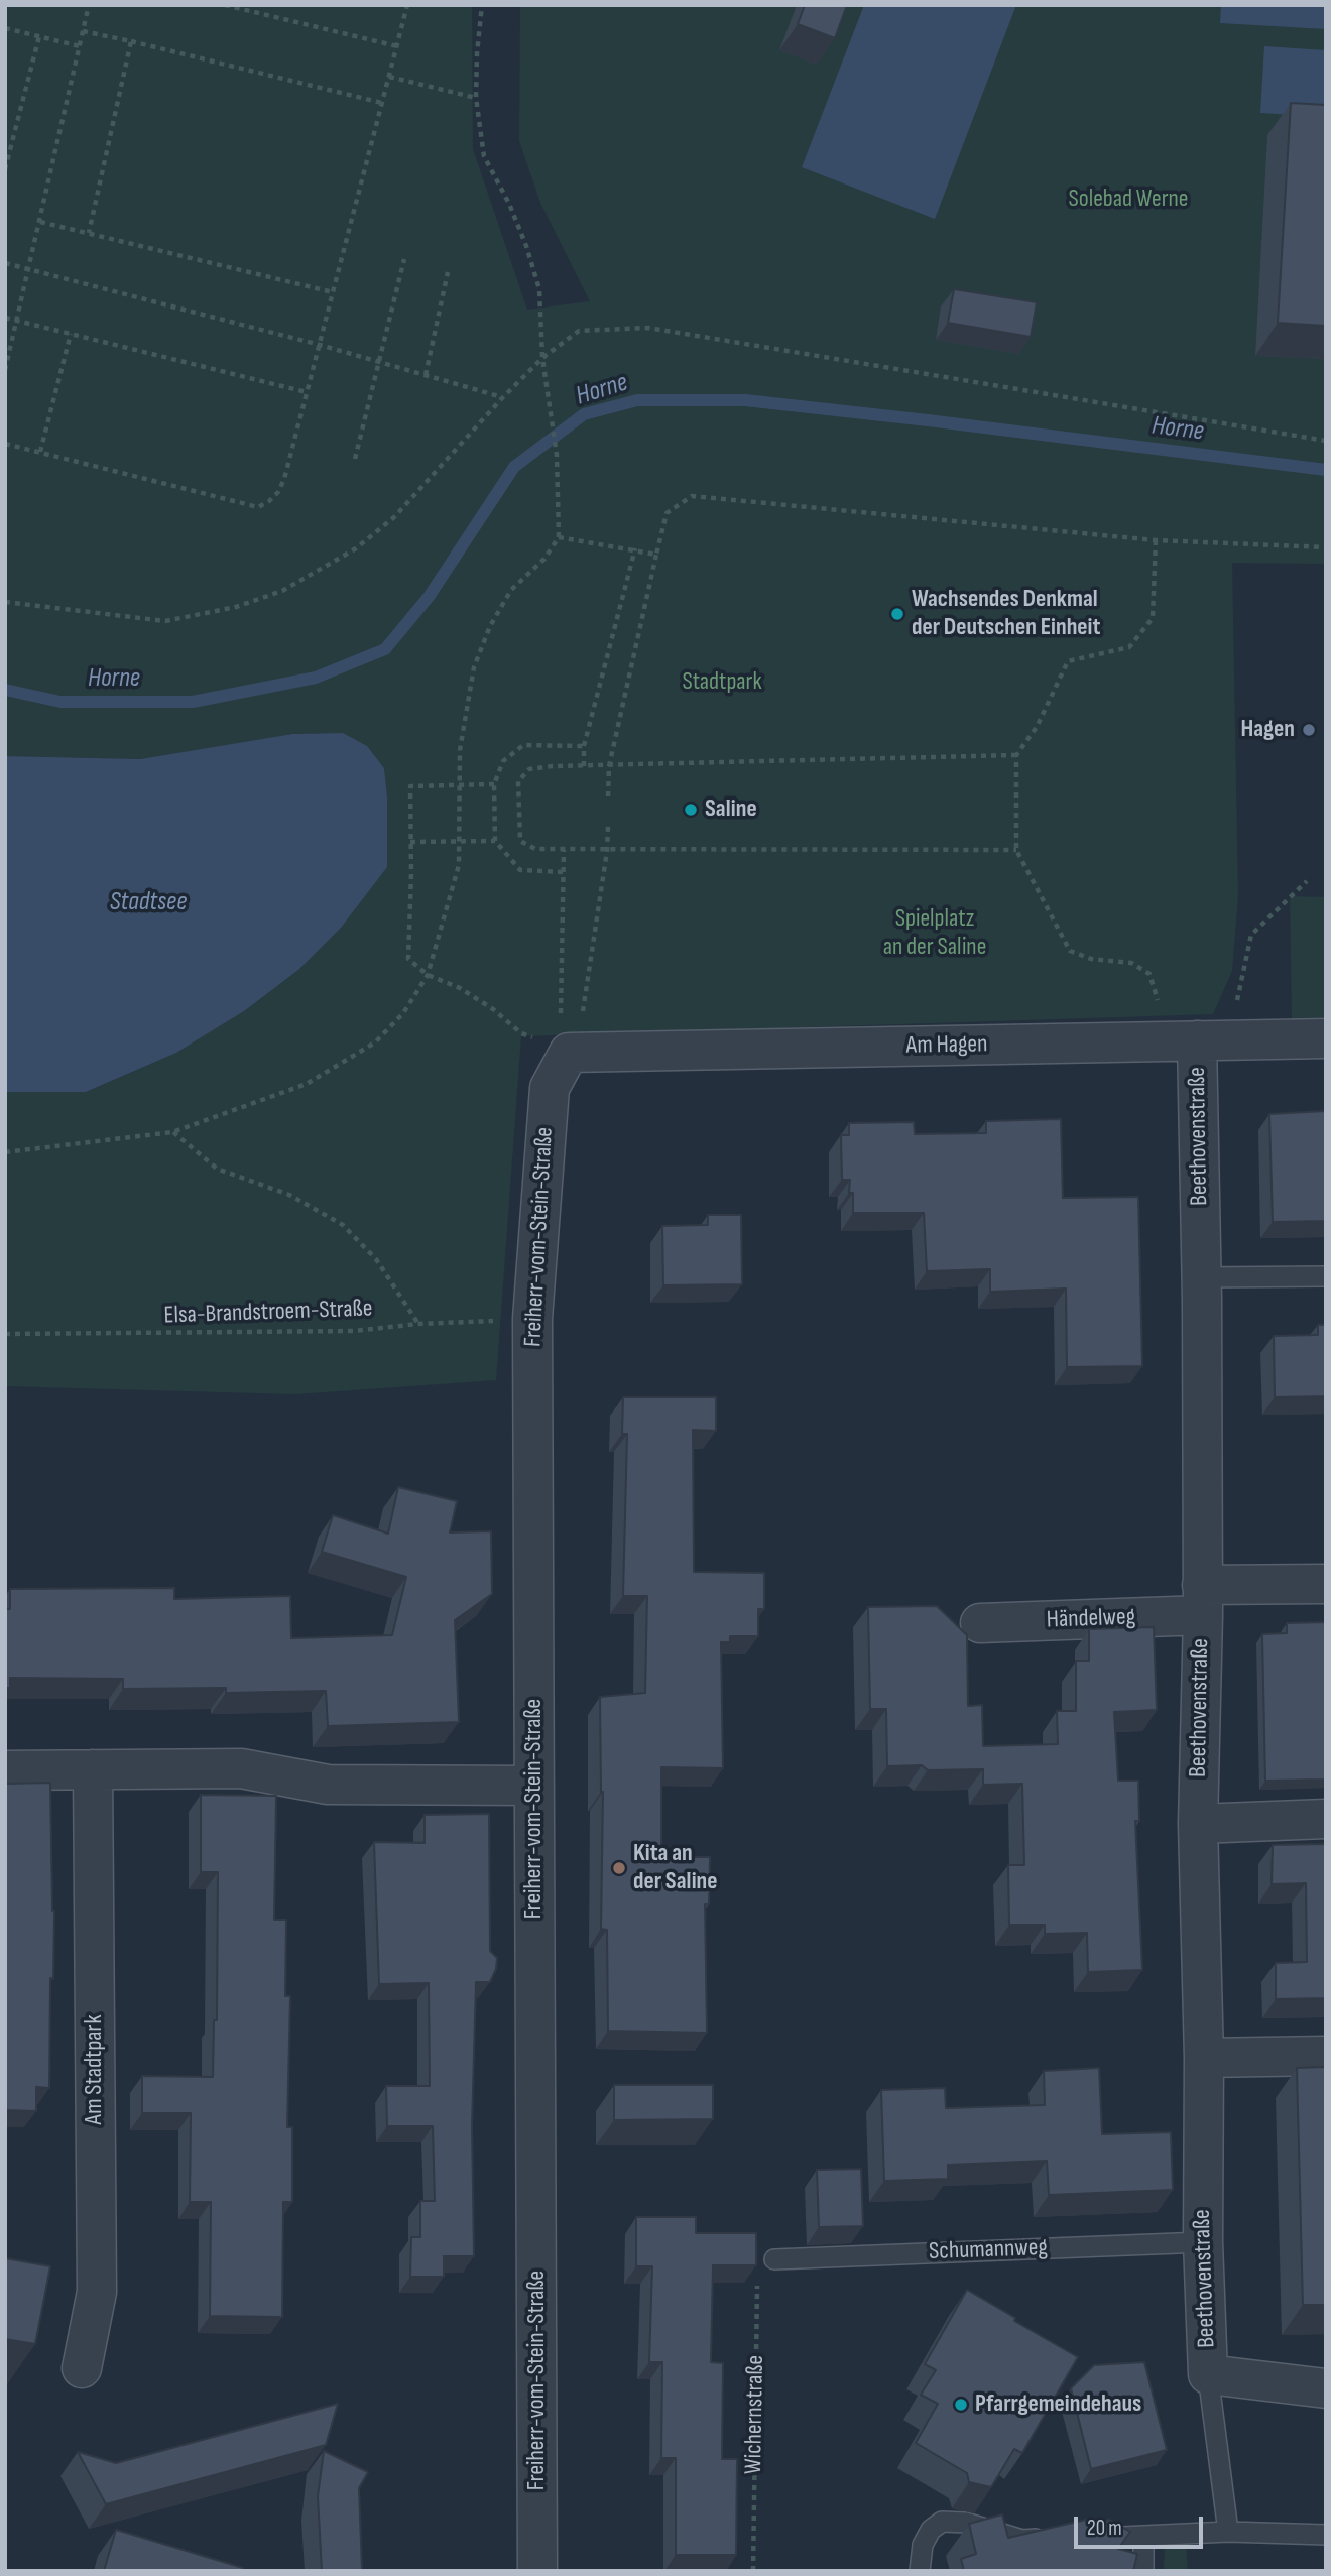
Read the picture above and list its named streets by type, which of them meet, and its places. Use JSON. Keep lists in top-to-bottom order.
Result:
{
  "streets": {
    "street": [
      "Am Hagen",
      "Beethovenstraße",
      "Freiherr-vom-Stein-Straße",
      "Händelweg",
      "Am Stadtpark"
    ],
    "lane": ["Schumannweg"],
    "path": ["Elsa-Brandstroem-Straße", "Wichernstraße"]
  },
  "crossings": [
    ["Am Hagen", "Beethovenstraße"],
    ["Am Hagen", "Freiherr-vom-Stein-Straße"],
    ["Beethovenstraße", "Händelweg"],
    ["Beethovenstraße", "Schumannweg"],
    ["Freiherr-vom-Stein-Straße", "Elsa-Brandstroem-Straße"]
  ],
  "water": ["Horne", "Stadtsee"],
  "parks": ["Solebad Werne", "Stadtpark", "Spielplatz an der Saline"],
  "places": [
    "Wachsendes Denkmal der Deutschen Einheit",
    "Hagen",
    "Saline",
    "Kita an der Saline",
    "Pfarrgemeindehaus"
  ],
  "scale_bar": "20 m"
}
